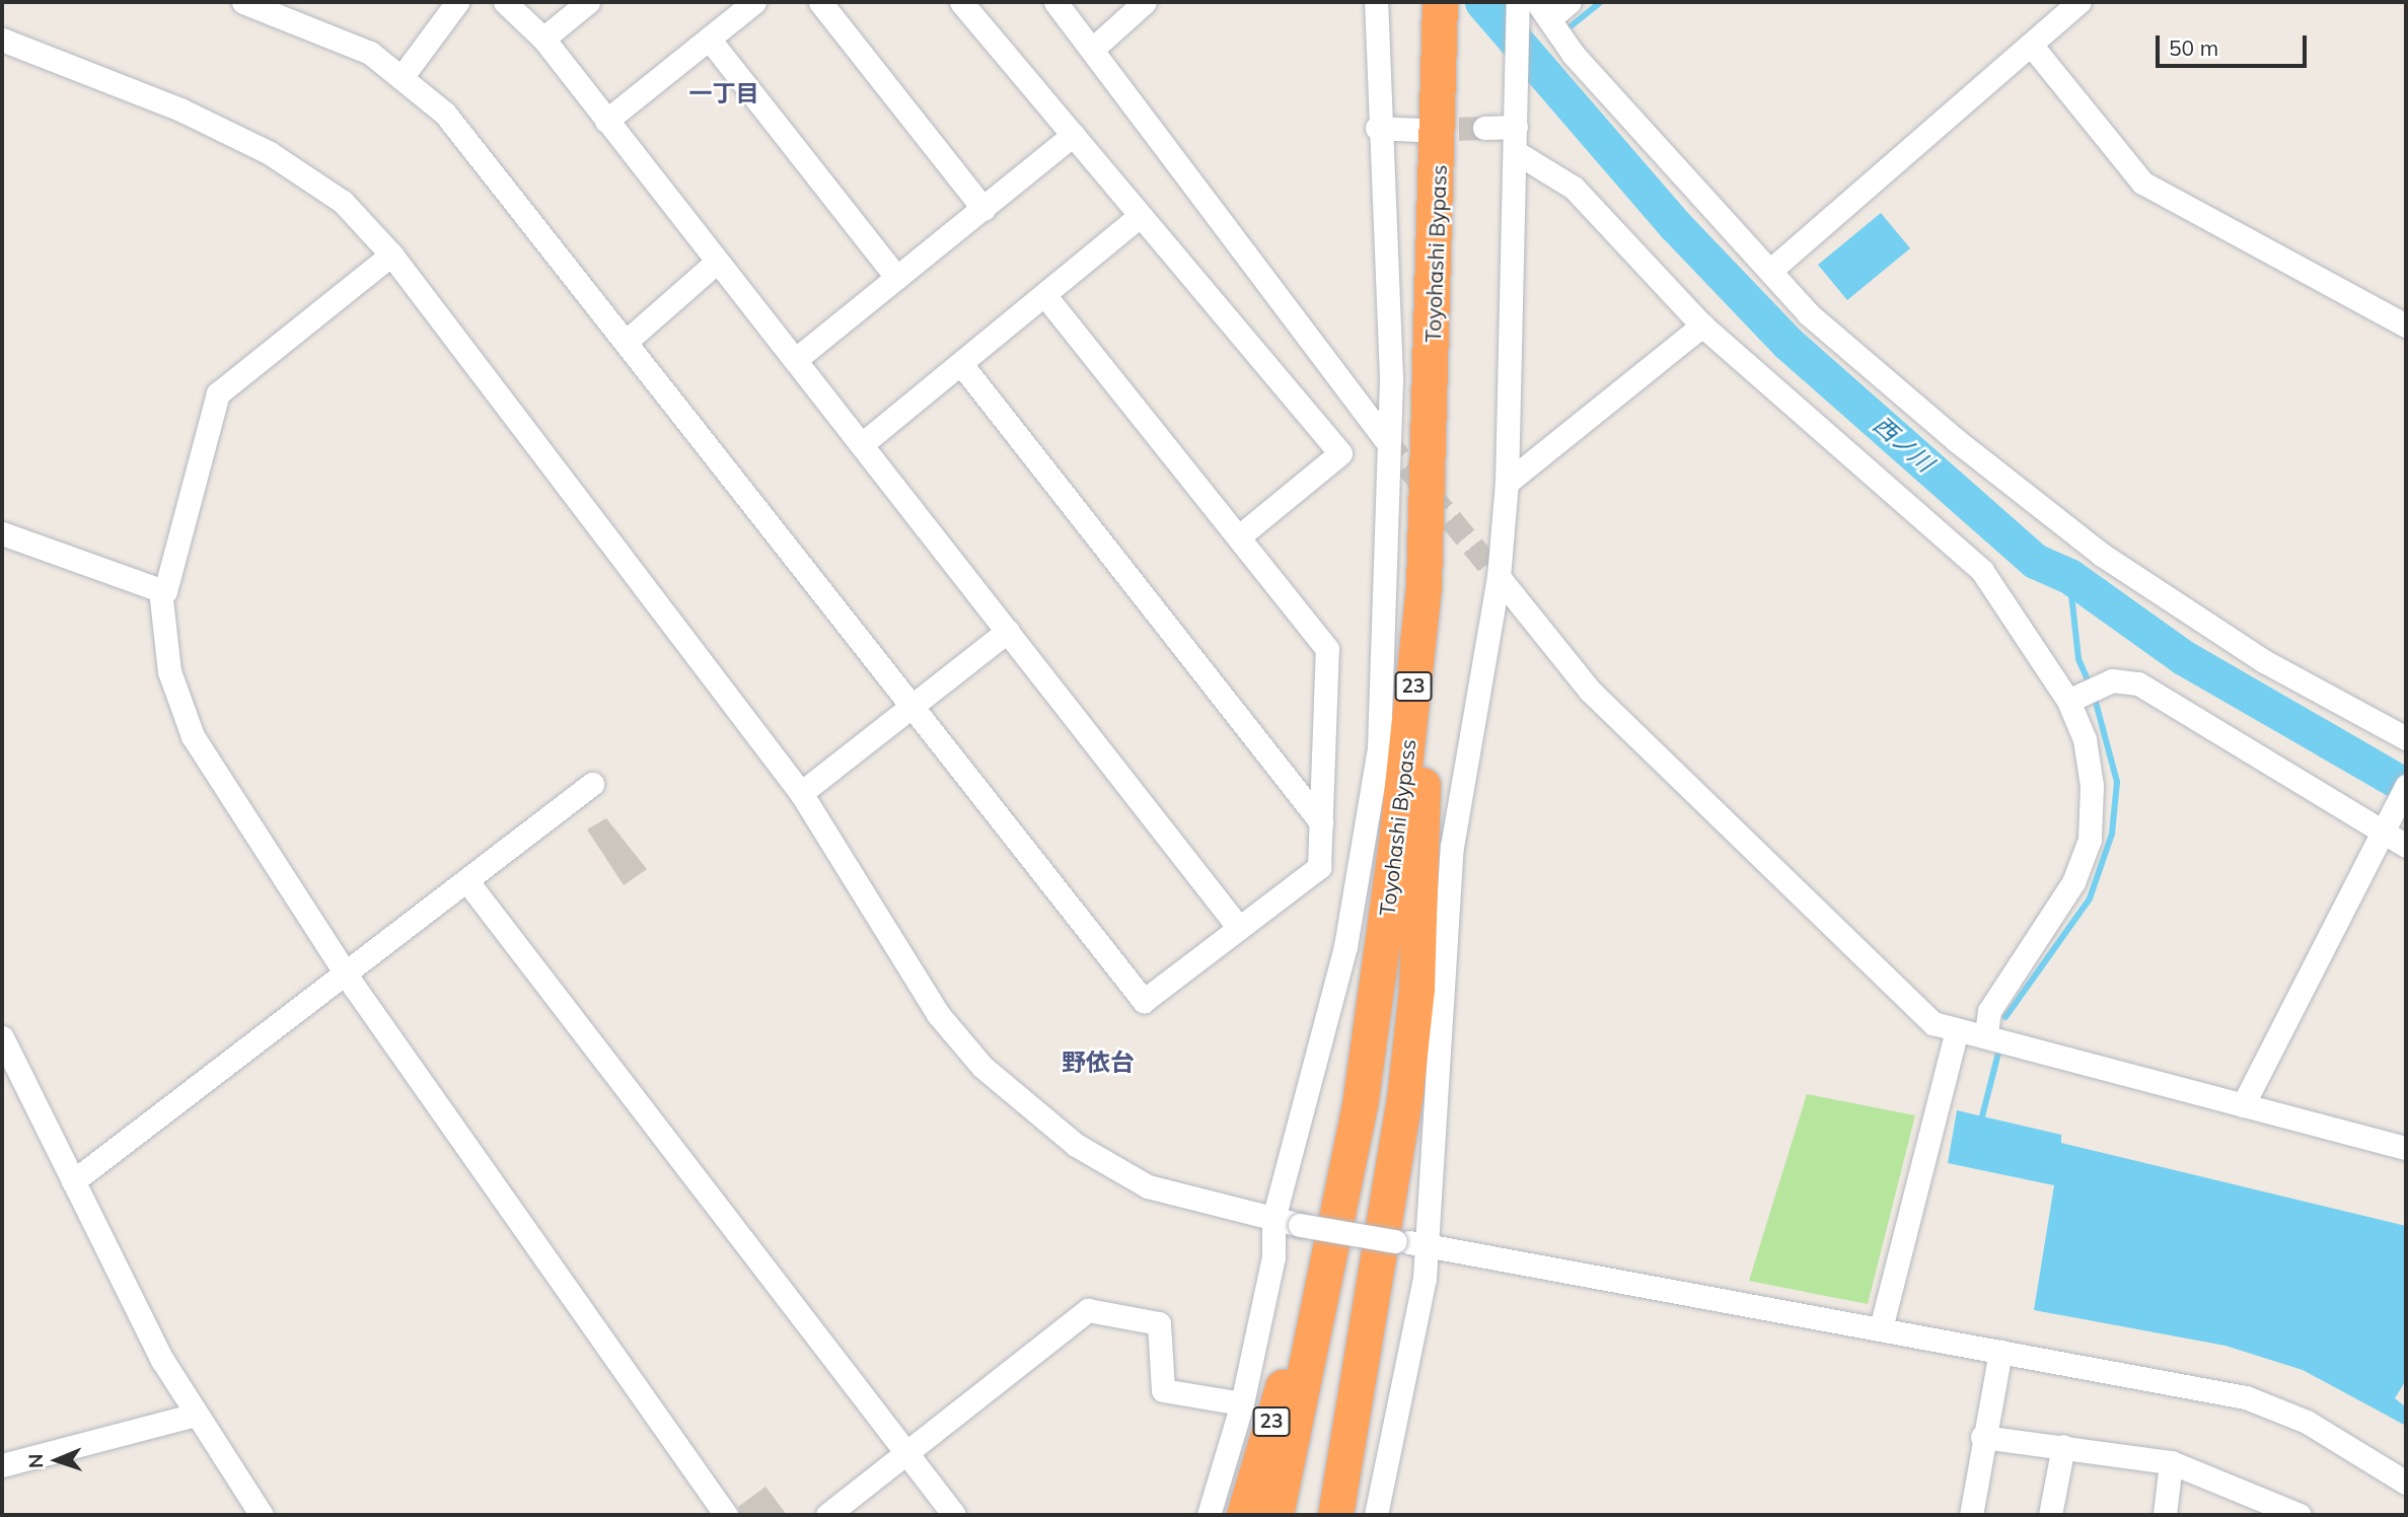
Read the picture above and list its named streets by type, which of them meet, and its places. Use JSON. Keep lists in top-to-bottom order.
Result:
{
  "streets": {
    "highway": ["Toyohashi Bypass", "23"]
  },
  "crossings": [
    ["Toyohashi Bypass", "23"]
  ],
  "districts": ["一丁目", "野依台"],
  "water": ["西ノ川"],
  "scale_bar": "50 m",
  "north": "left"
}
